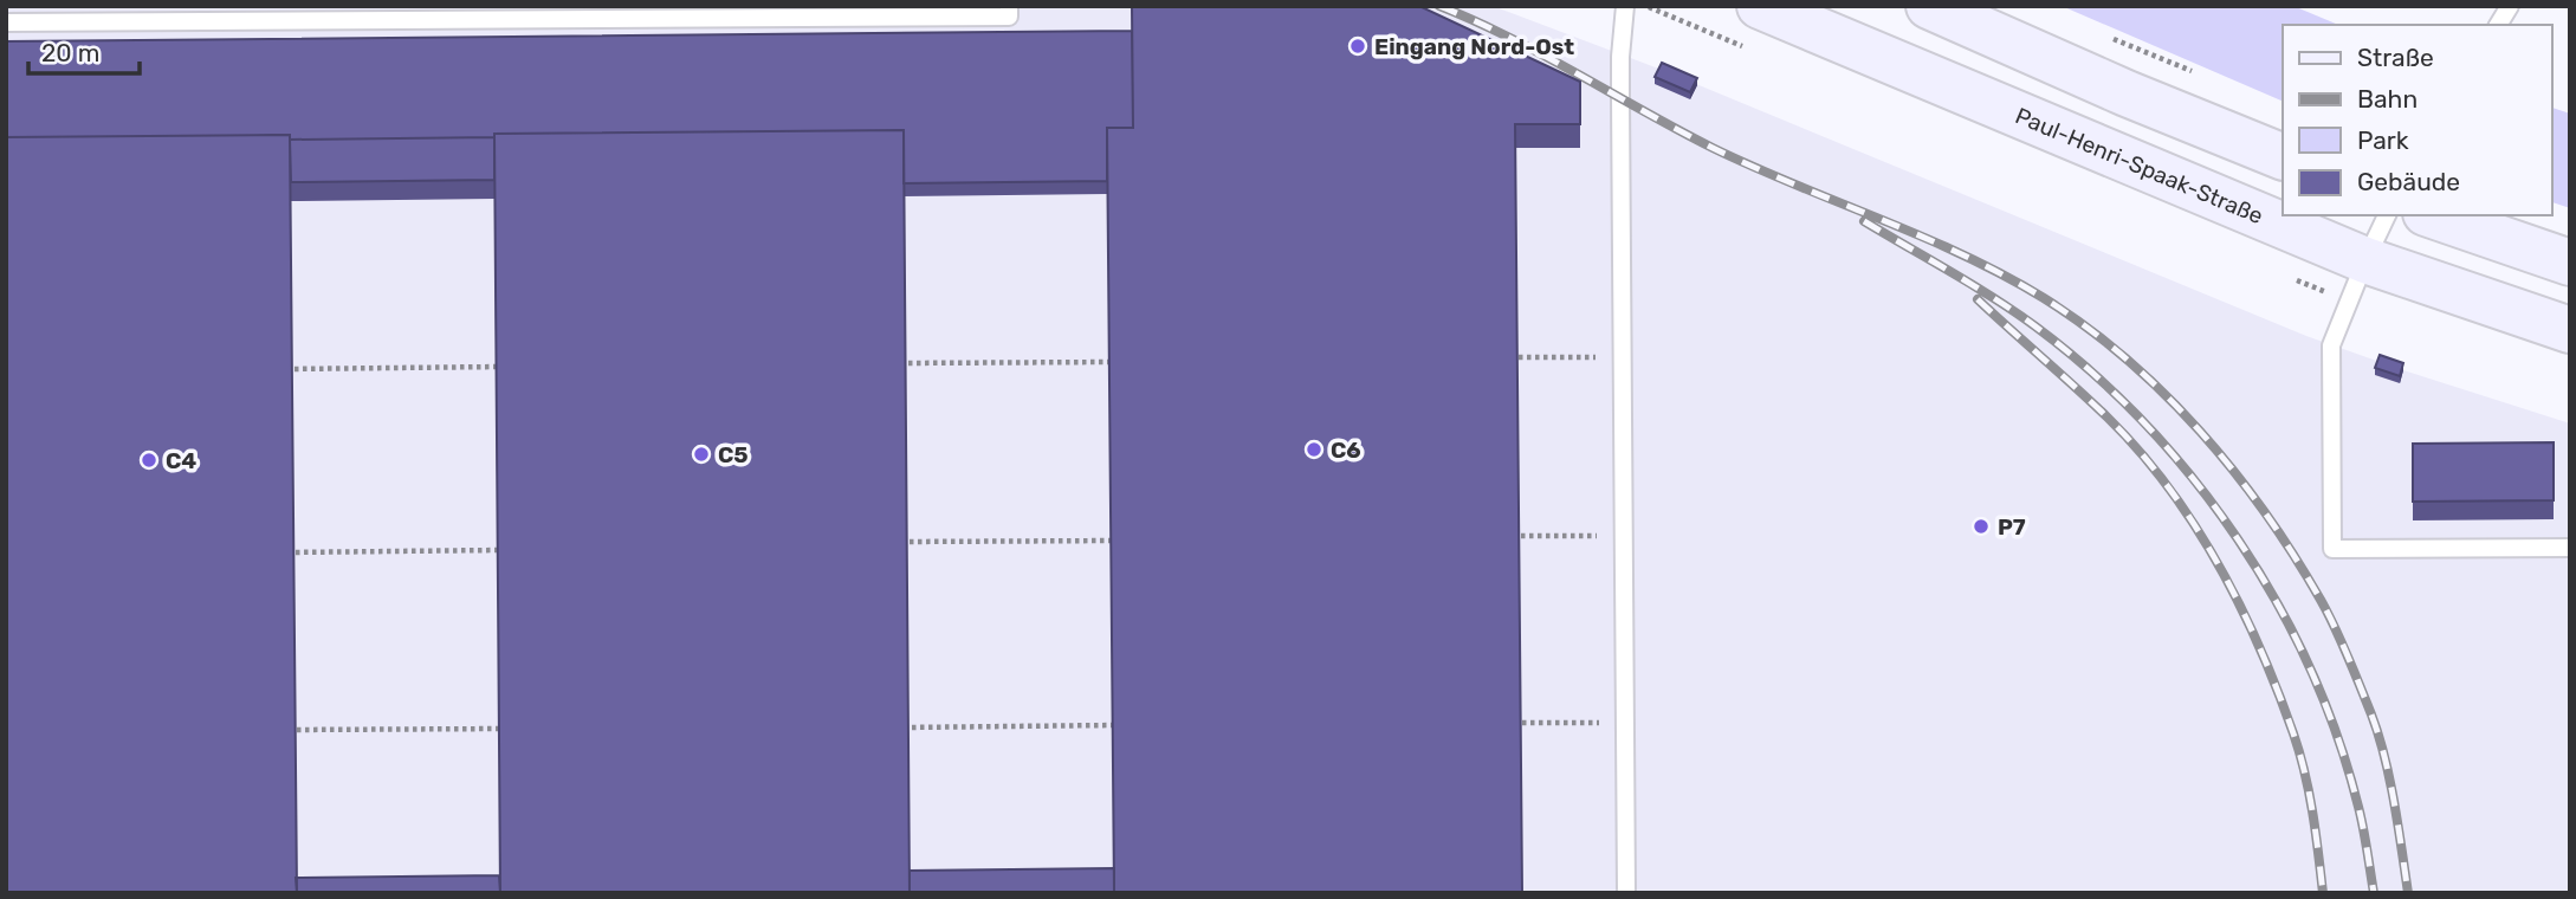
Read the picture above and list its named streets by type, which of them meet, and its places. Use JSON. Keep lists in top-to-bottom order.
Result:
{
  "streets": {
    "main road": ["Paul-Henri-Spaak-Straße"]
  },
  "places": [
    "Eingang Nord-Ost",
    "C6",
    "C5",
    "C4",
    "P7"
  ],
  "legend": [
    "Straße",
    "Bahn",
    "Park",
    "Gebäude"
  ],
  "scale_bar": "20 m"
}
